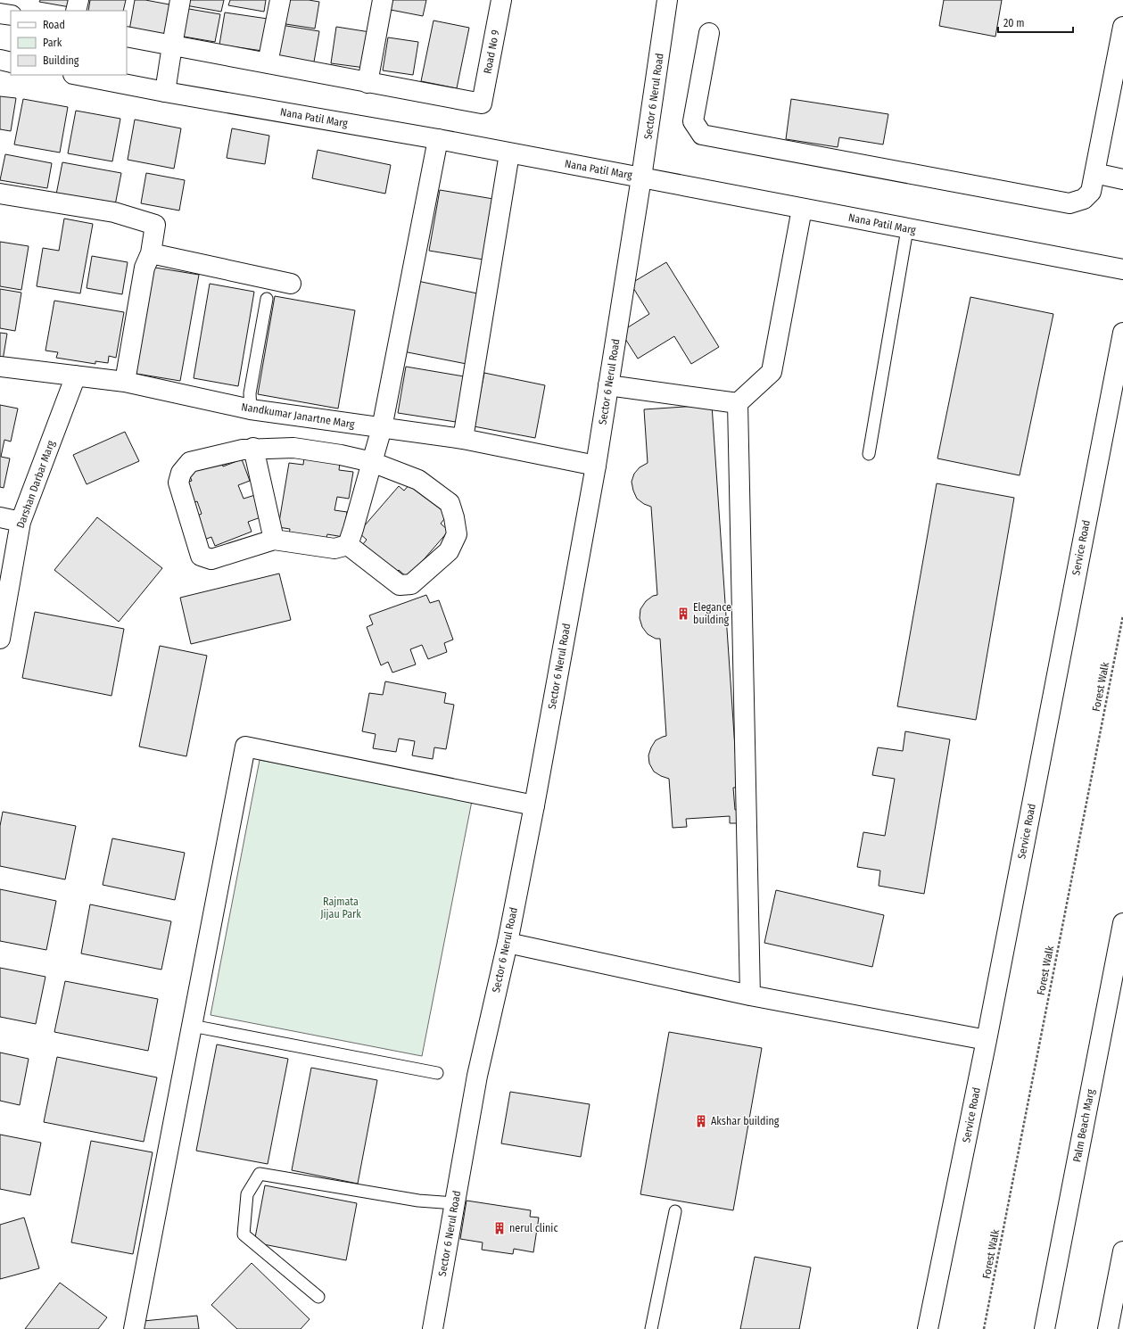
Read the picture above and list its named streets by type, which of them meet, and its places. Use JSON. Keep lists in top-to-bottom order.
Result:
{
  "streets": {
    "street": [
      "Road No 9",
      "Sector 6 Nerul Road",
      "Nana Patil Marg",
      "Nandkumar Janartne Marg",
      "Darshan Darbar Marg",
      "Service Road",
      "Palm Beach Marg"
    ],
    "path": ["Forest Walk"]
  },
  "crossings": [
    ["Sector 6 Nerul Road", "Nana Patil Marg"],
    ["Sector 6 Nerul Road", "Nandkumar Janartne Marg"],
    ["Nandkumar Janartne Marg", "Darshan Darbar Marg"]
  ],
  "parks": ["Rajmata Jijau Park"],
  "places": {
    "building": ["Elegance building", "Akshar building", "nerul clinic"]
  },
  "legend": ["Road", "Park", "Building"],
  "scale_bar": "20 m"
}
